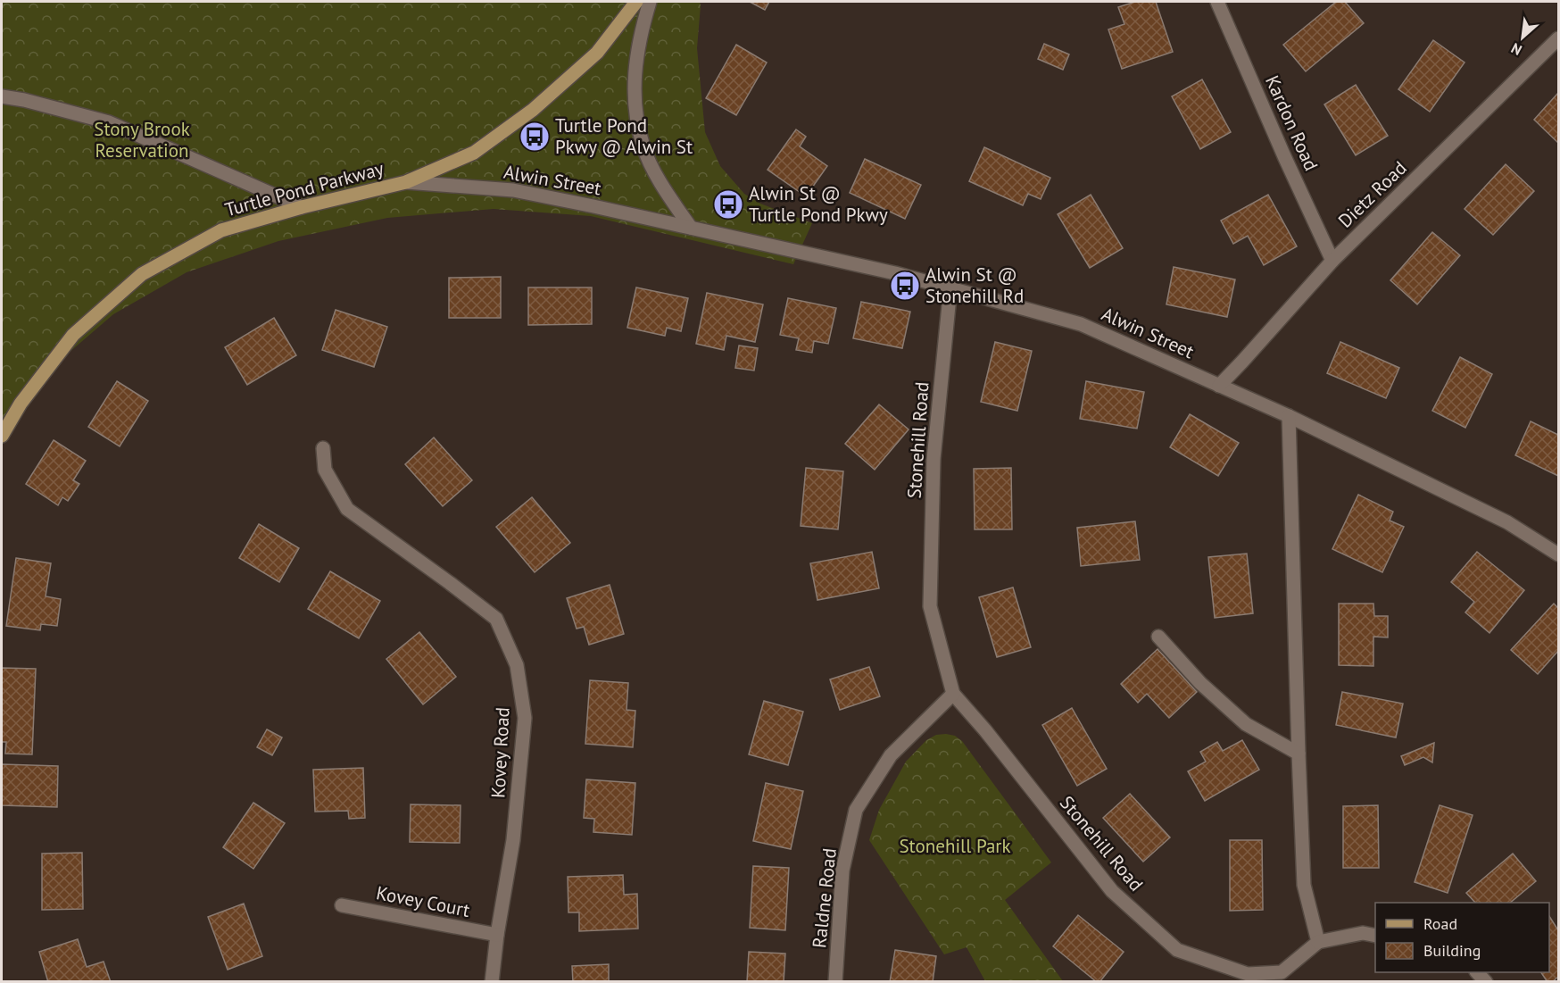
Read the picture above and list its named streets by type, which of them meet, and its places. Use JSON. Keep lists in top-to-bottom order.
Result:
{
  "streets": {
    "main road": ["Turtle Pond Parkway"],
    "street": [
      "Kardon Road",
      "Alwin Street",
      "Dietz Road",
      "Stonehill Road",
      "Kovey Road",
      "Raldne Road",
      "Kovey Court"
    ]
  },
  "crossings": [
    ["Kardon Road", "Dietz Road"],
    ["Alwin Street", "Turtle Pond Parkway"],
    ["Alwin Street", "Dietz Road"],
    ["Alwin Street", "Stonehill Road"],
    ["Stonehill Road", "Raldne Road"],
    ["Kovey Road", "Kovey Court"]
  ],
  "parks": ["Stony Brook Reservation", "Stonehill Park"],
  "places": {
    "bus stop": ["Turtle Pond Pkwy @ Alwin St", "Alwin St @ Turtle Pond Pkwy", "Alwin St @ Stonehill Rd"]
  },
  "legend": ["Road", "Building"],
  "north": "bottom left"
}
